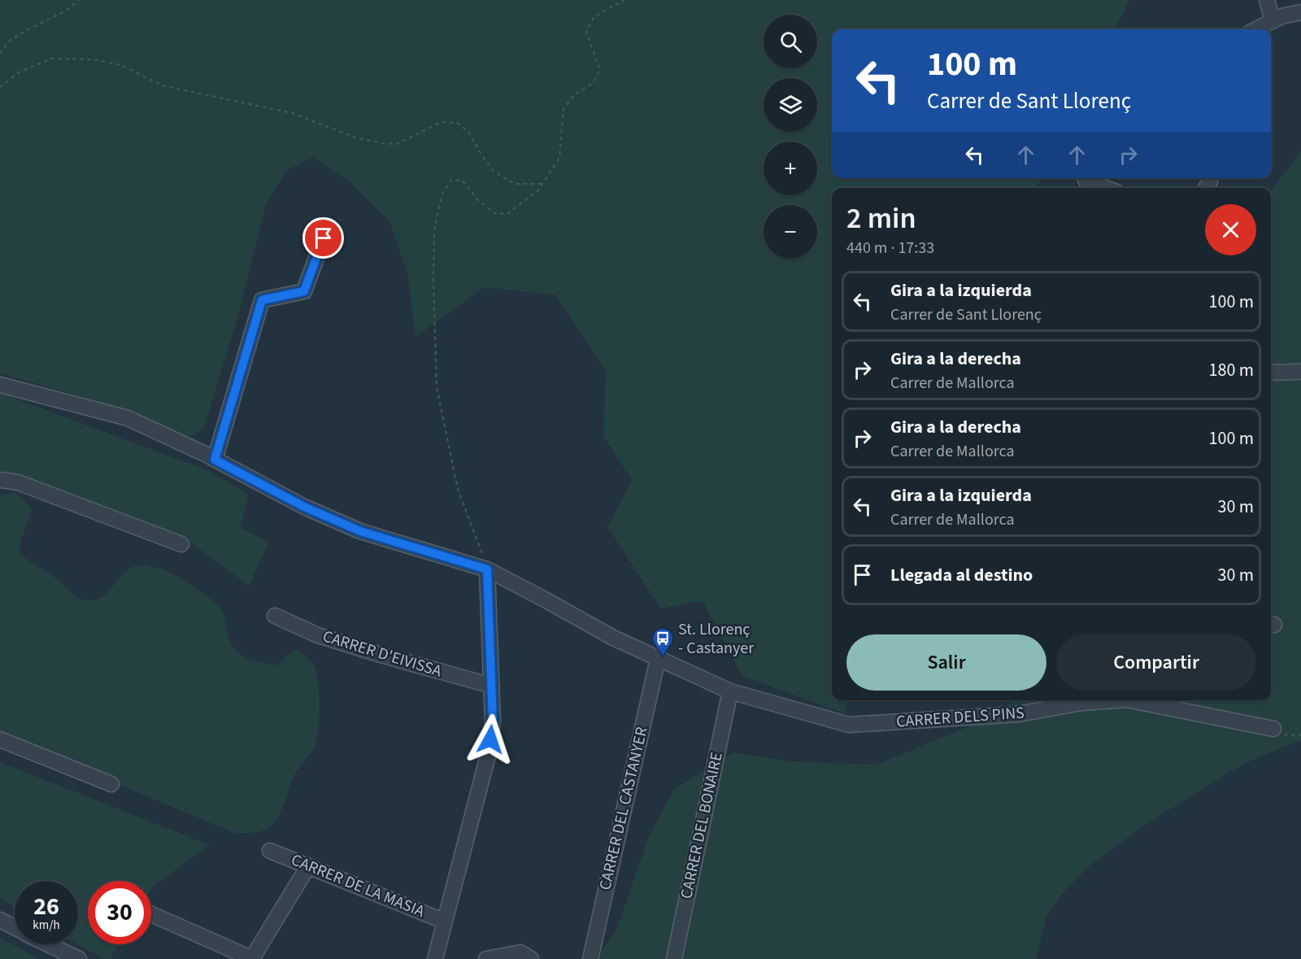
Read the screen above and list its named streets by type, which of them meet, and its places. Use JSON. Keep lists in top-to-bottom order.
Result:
{
  "streets": {
    "street": [
      "CARRER D'EIVISSA",
      "CARRER DELS PINS",
      "CARRER DEL CASTANYER",
      "CARRER DEL BONAIRE",
      "CARRER DE LA MASIA"
    ]
  },
  "crossings": [
    ["CARRER DELS PINS", "CARRER DEL CASTANYER"],
    ["CARRER DELS PINS", "CARRER DEL BONAIRE"]
  ],
  "places": {
    "bus stop": ["St. Llorenç - Castanyer"]
  },
  "page": {
    "map_buttons": ["+", "−"],
    "turn": ["100 m", "Carrer de Sant Llorenç"],
    "heading": ["2 min", "440 m · 17:33"],
    "list": [
      {
        "name": "Gira a la izquierda",
        "note": "Carrer de Sant Llorenç",
        "value": "100 m"
      },
      {
        "name": "Gira a la derecha",
        "note": "Carrer de Mallorca",
        "value": "180 m"
      },
      {
        "name": "Gira a la derecha",
        "note": "Carrer de Mallorca",
        "value": "100 m"
      },
      {
        "name": "Gira a la izquierda",
        "note": "Carrer de Mallorca",
        "value": "30 m"
      },
      {
        "name": "Llegada al destino",
        "value": "30 m"
      }
    ],
    "buttons": ["Salir", "Compartir"],
    "speed": "26 km/h",
    "limit": "30"
  }
}
